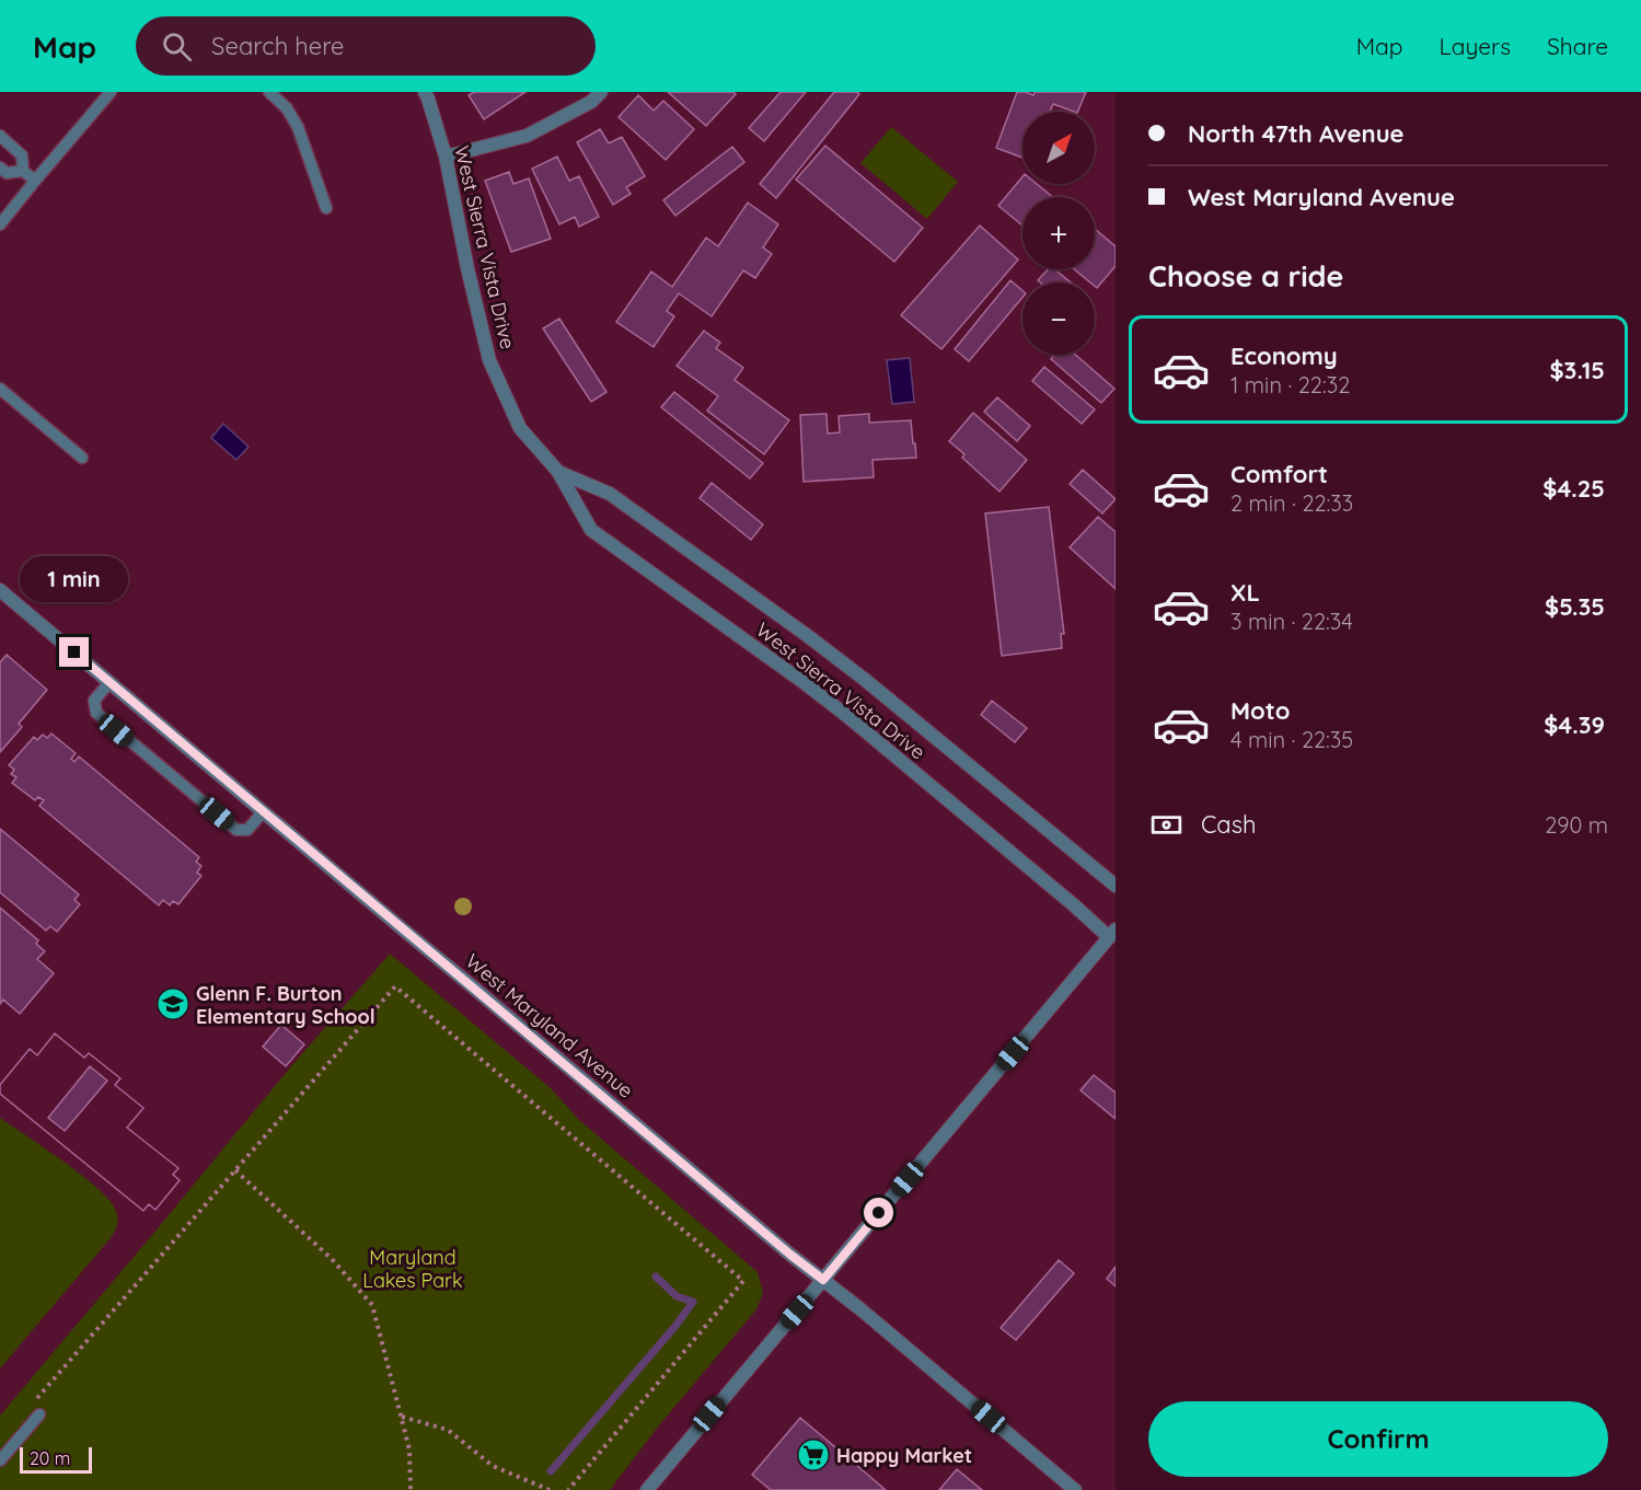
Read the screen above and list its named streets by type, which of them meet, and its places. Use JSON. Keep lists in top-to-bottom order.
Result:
{
  "streets": {
    "street": ["West Sierra Vista Drive", "West Maryland Avenue"]
  },
  "parks": ["Maryland Lakes Park"],
  "places": {
    "school or university": ["Glenn F. Burton Elementary School"],
    "supermarket": ["Happy Market"]
  },
  "scale_bar": "20 m",
  "north": "top right",
  "page": {
    "header": "Map",
    "search": "Search here",
    "nav": ["Map", "Layers", "Share"],
    "banner": ["North 47th Avenue", "West Maryland Avenue"],
    "map_buttons": ["+", "−"],
    "heading": "Choose a ride",
    "list": [
      {
        "name": "Economy",
        "note": "1 min · 22:32",
        "value": "$3.15"
      },
      {
        "name": "Comfort",
        "note": "2 min · 22:33",
        "value": "$4.25"
      },
      {
        "name": "XL",
        "note": "3 min · 22:34",
        "value": "$5.35"
      },
      {
        "name": "Moto",
        "note": "4 min · 22:35",
        "value": "$4.39"
      }
    ],
    "bubble": "1 min",
    "pay": ["Cash", "290 m"],
    "buttons": "Confirm",
    "scale": "20 m"
  }
}
